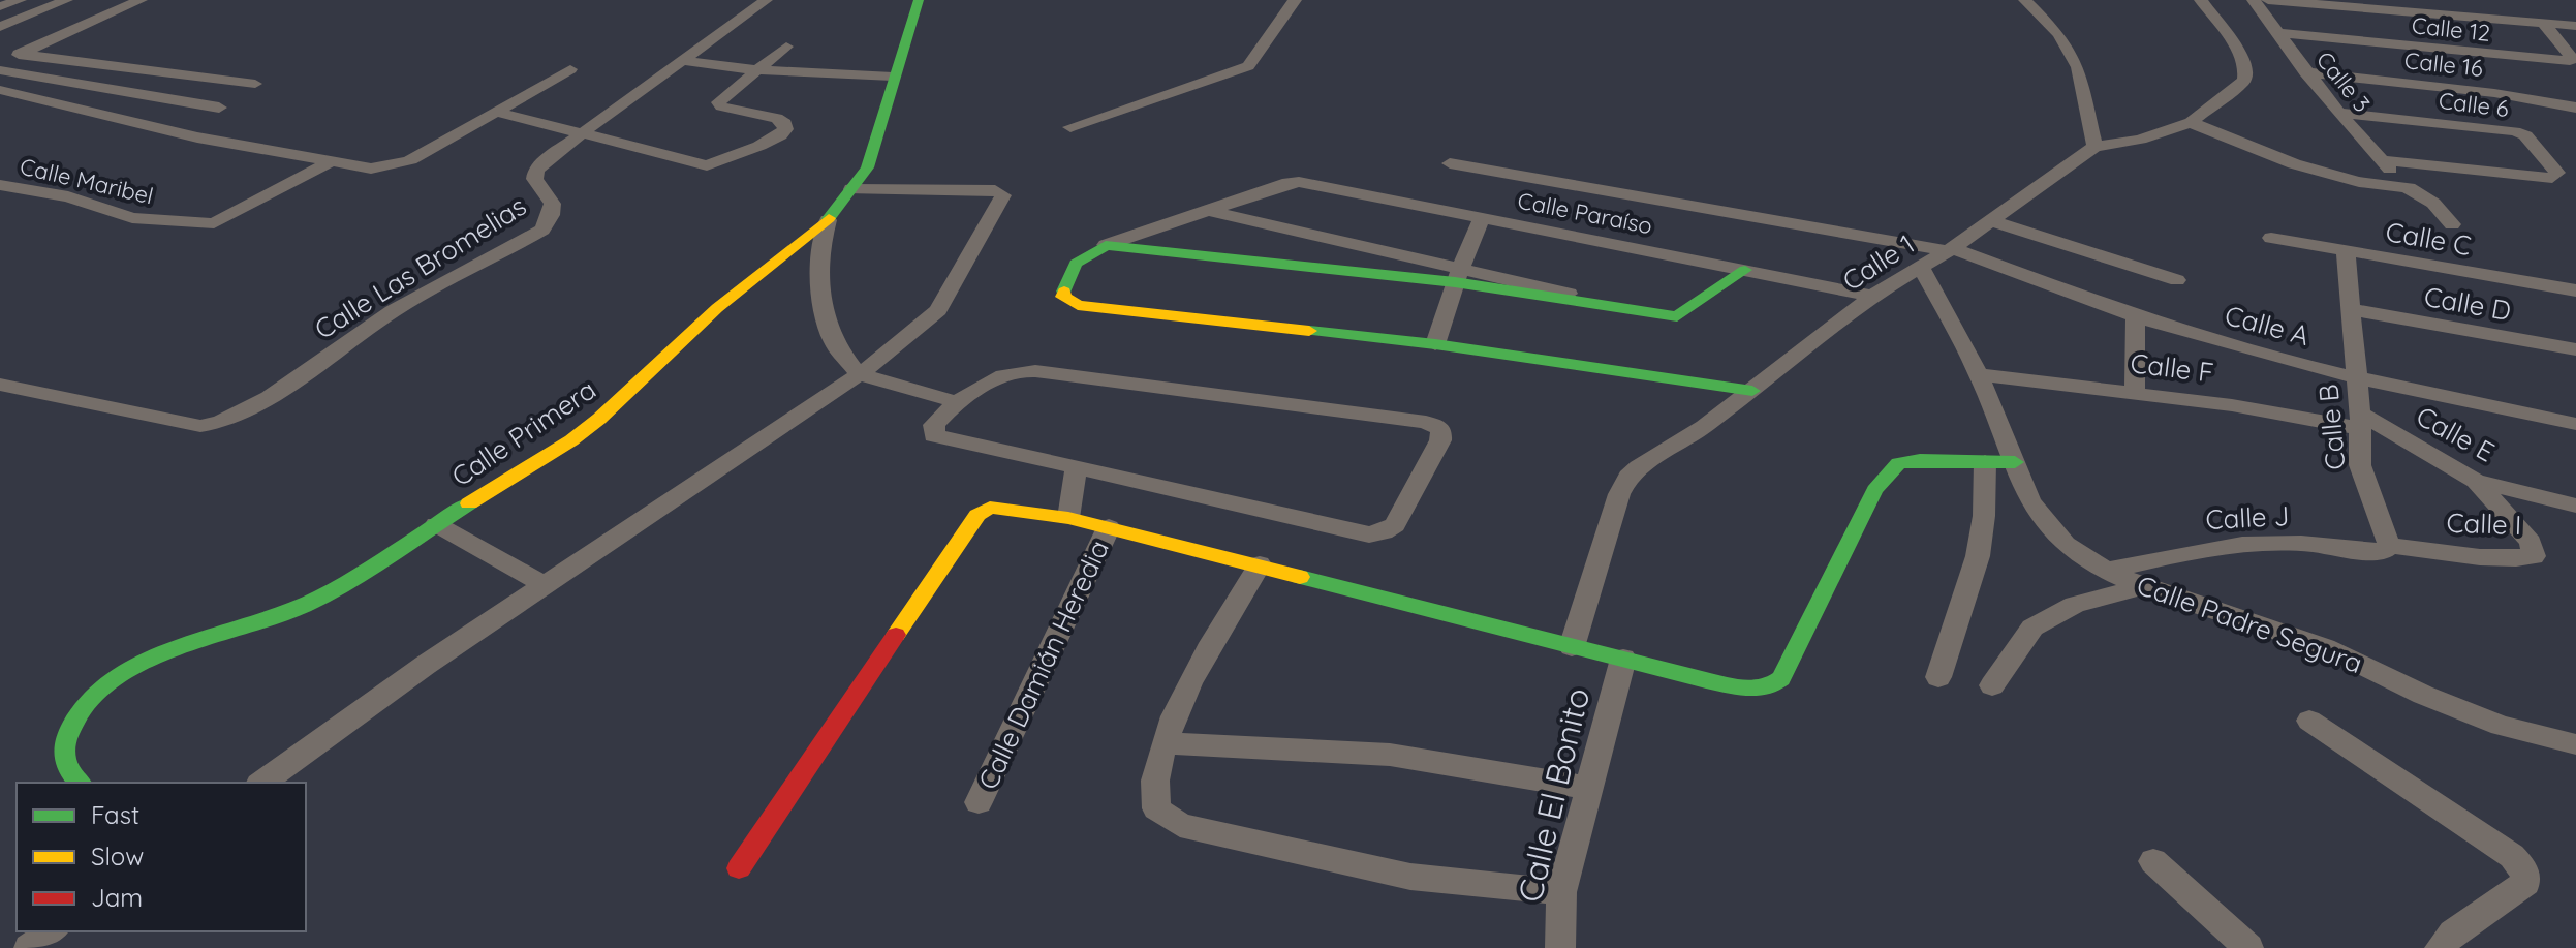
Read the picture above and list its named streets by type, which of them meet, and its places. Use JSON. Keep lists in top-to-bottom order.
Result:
{
  "streets": {
    "street": [
      "Calle 12",
      "Calle 16",
      "Calle 3",
      "Calle 6",
      "Calle Maribel",
      "Calle Paraíso",
      "Calle C",
      "Calle 1",
      "Calle Las Bromelias",
      "Calle D",
      "Calle A",
      "Calle F",
      "Calle B",
      "Calle Primera",
      "Calle E",
      "Calle J",
      "Calle I",
      "Calle Padre Segura",
      "Calle Damián Heredia",
      "Calle El Bonito"
    ]
  },
  "crossings": [
    ["Calle 12", "Calle 3"],
    ["Calle 16", "Calle 3"],
    ["Calle 3", "Calle 6"],
    ["Calle Paraíso", "Calle 1"],
    ["Calle C", "Calle B"],
    ["Calle 1", "Calle A"],
    ["Calle 1", "Calle Padre Segura"],
    ["Calle D", "Calle B"],
    ["Calle A", "Calle B"],
    ["Calle F", "Calle B"],
    ["Calle F", "Calle E"],
    ["Calle F", "Calle Padre Segura"],
    ["Calle B", "Calle E"],
    ["Calle B", "Calle J"],
    ["Calle B", "Calle I"],
    ["Calle E", "Calle I"],
    ["Calle J", "Calle I"],
    ["Calle J", "Calle Padre Segura"]
  ],
  "legend": ["Fast", "Slow", "Jam"]
}
